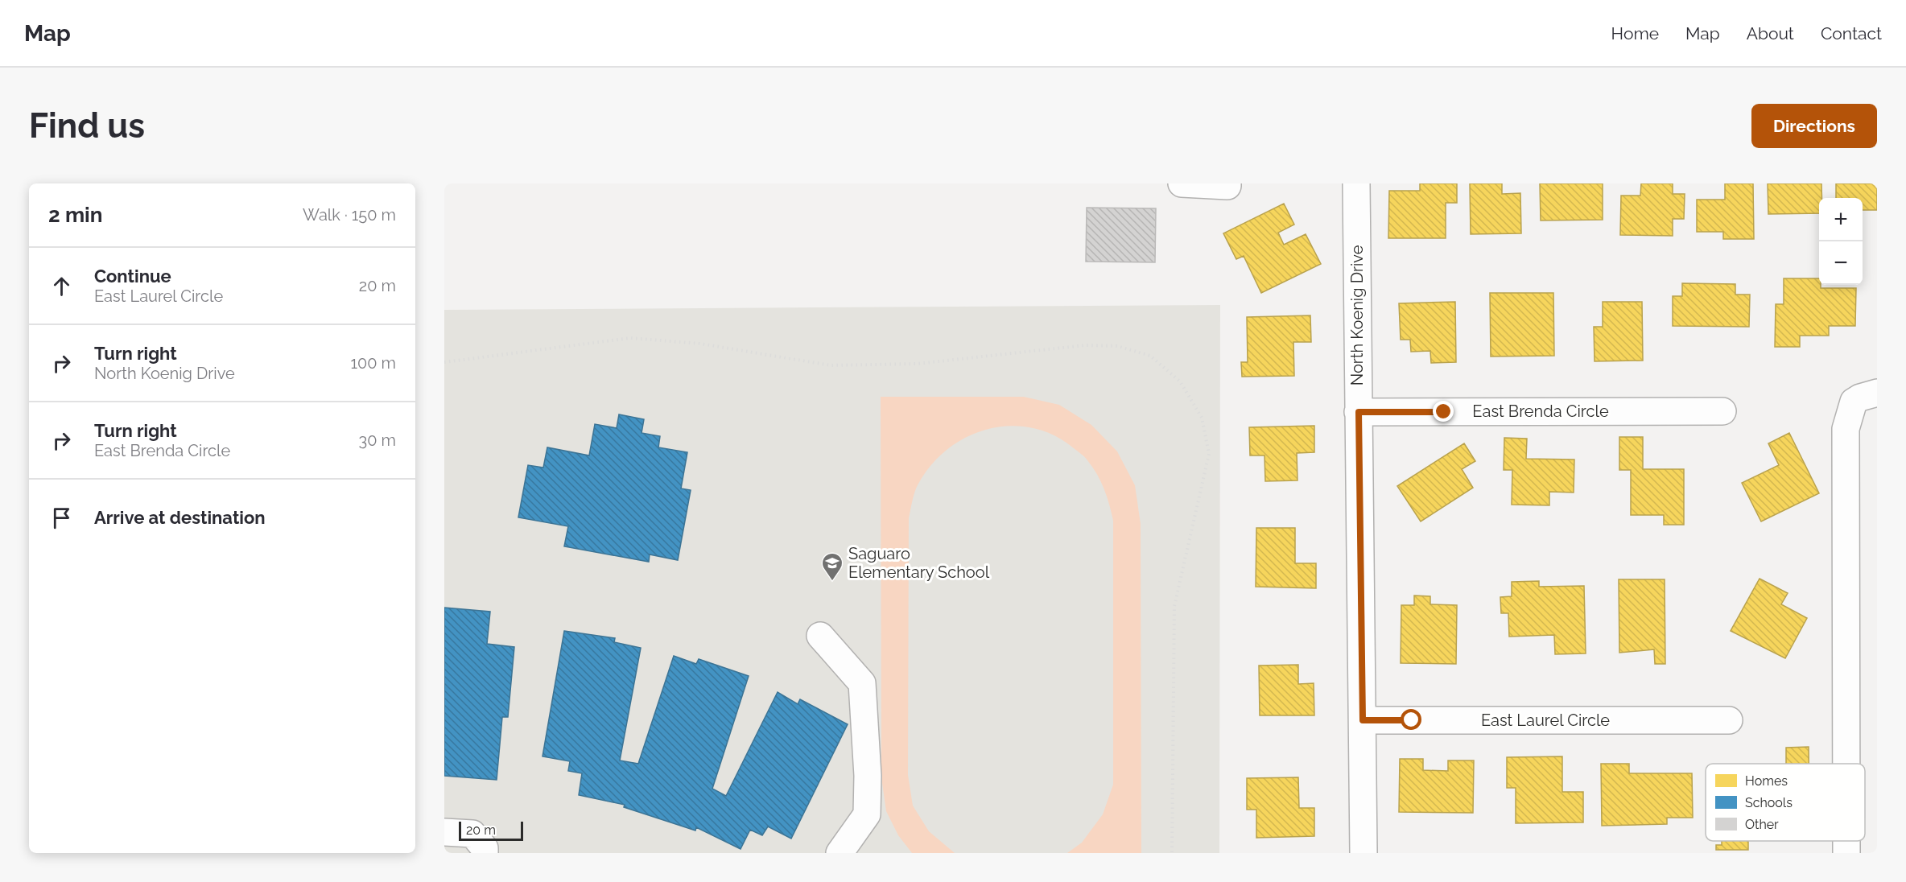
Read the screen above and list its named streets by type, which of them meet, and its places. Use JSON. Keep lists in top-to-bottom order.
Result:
{
  "streets": {
    "street": ["North Koenig Drive", "East Brenda Circle", "East Laurel Circle"]
  },
  "crossings": [
    ["North Koenig Drive", "East Brenda Circle"],
    ["North Koenig Drive", "East Laurel Circle"]
  ],
  "places": {
    "school or university": ["Saguaro Elementary School"]
  },
  "legend": ["Homes", "Schools", "Other"],
  "scale_bar": "20 m",
  "page": {
    "header": "Map",
    "nav": [
      "Home",
      "Map",
      "About",
      "Contact"
    ],
    "buttons": "Directions",
    "title": "Find us",
    "heading": ["2 min", "Walk · 150 m"],
    "map_buttons": ["+", "−"],
    "list": [
      ["Continue", "East Laurel Circle", "20 m"],
      ["Turn right", "North Koenig Drive", "100 m"],
      ["Turn right", "East Brenda Circle", "30 m"],
      "Arrive at destination"
    ],
    "scale": "20 m"
  }
}
